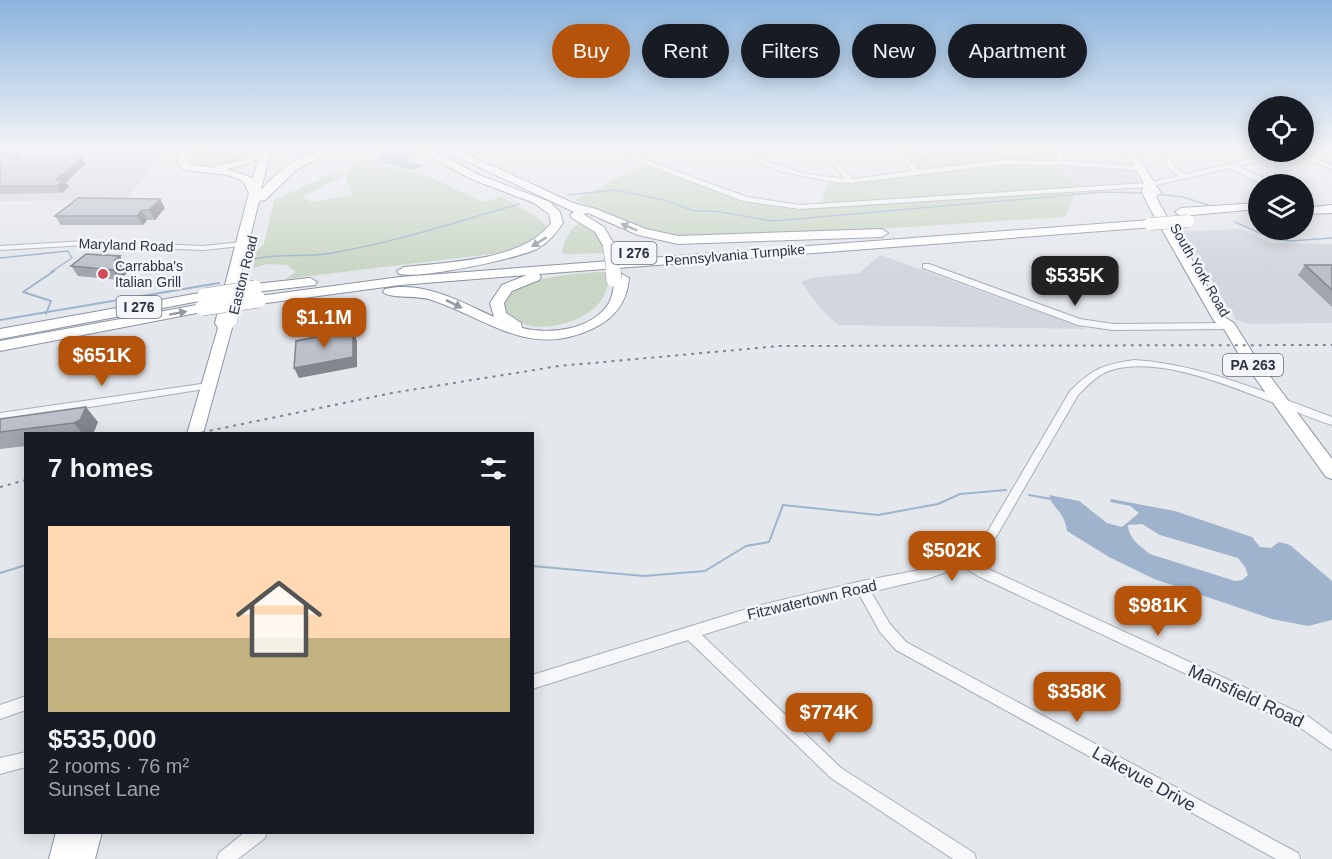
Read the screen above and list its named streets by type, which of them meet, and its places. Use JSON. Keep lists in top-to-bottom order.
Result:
{
  "streets": {
    "highway": [
      "I 276",
      "Pennsylvania Turnpike",
      "South York Road",
      "Easton Road",
      "PA 263"
    ],
    "street": [
      "Maryland Road",
      "Fitzwatertown Road",
      "Mansfield Road",
      "Lakevue Drive"
    ]
  },
  "crossings": [
    ["Maryland Road", "Easton Road"],
    ["Pennsylvania Turnpike", "South York Road"],
    ["South York Road", "Fitzwatertown Road"],
    ["Fitzwatertown Road", "Mansfield Road"],
    ["Fitzwatertown Road", "Lakevue Drive"]
  ],
  "places": ["Carrabba's Italian Grill"],
  "page": {
    "chip": [
      "Buy",
      "Rent",
      "Filters",
      "New",
      "Apartment"
    ],
    "price": [
      "$535K",
      "$1.1M",
      "$651K",
      "$502K",
      "$981K",
      "$358K",
      "$774K"
    ],
    "heading": "7 homes",
    "list": [
      {
        "name": "$535,000",
        "note": "2 rooms · 76 m² · Sunset Lane"
      }
    ]
  }
}
